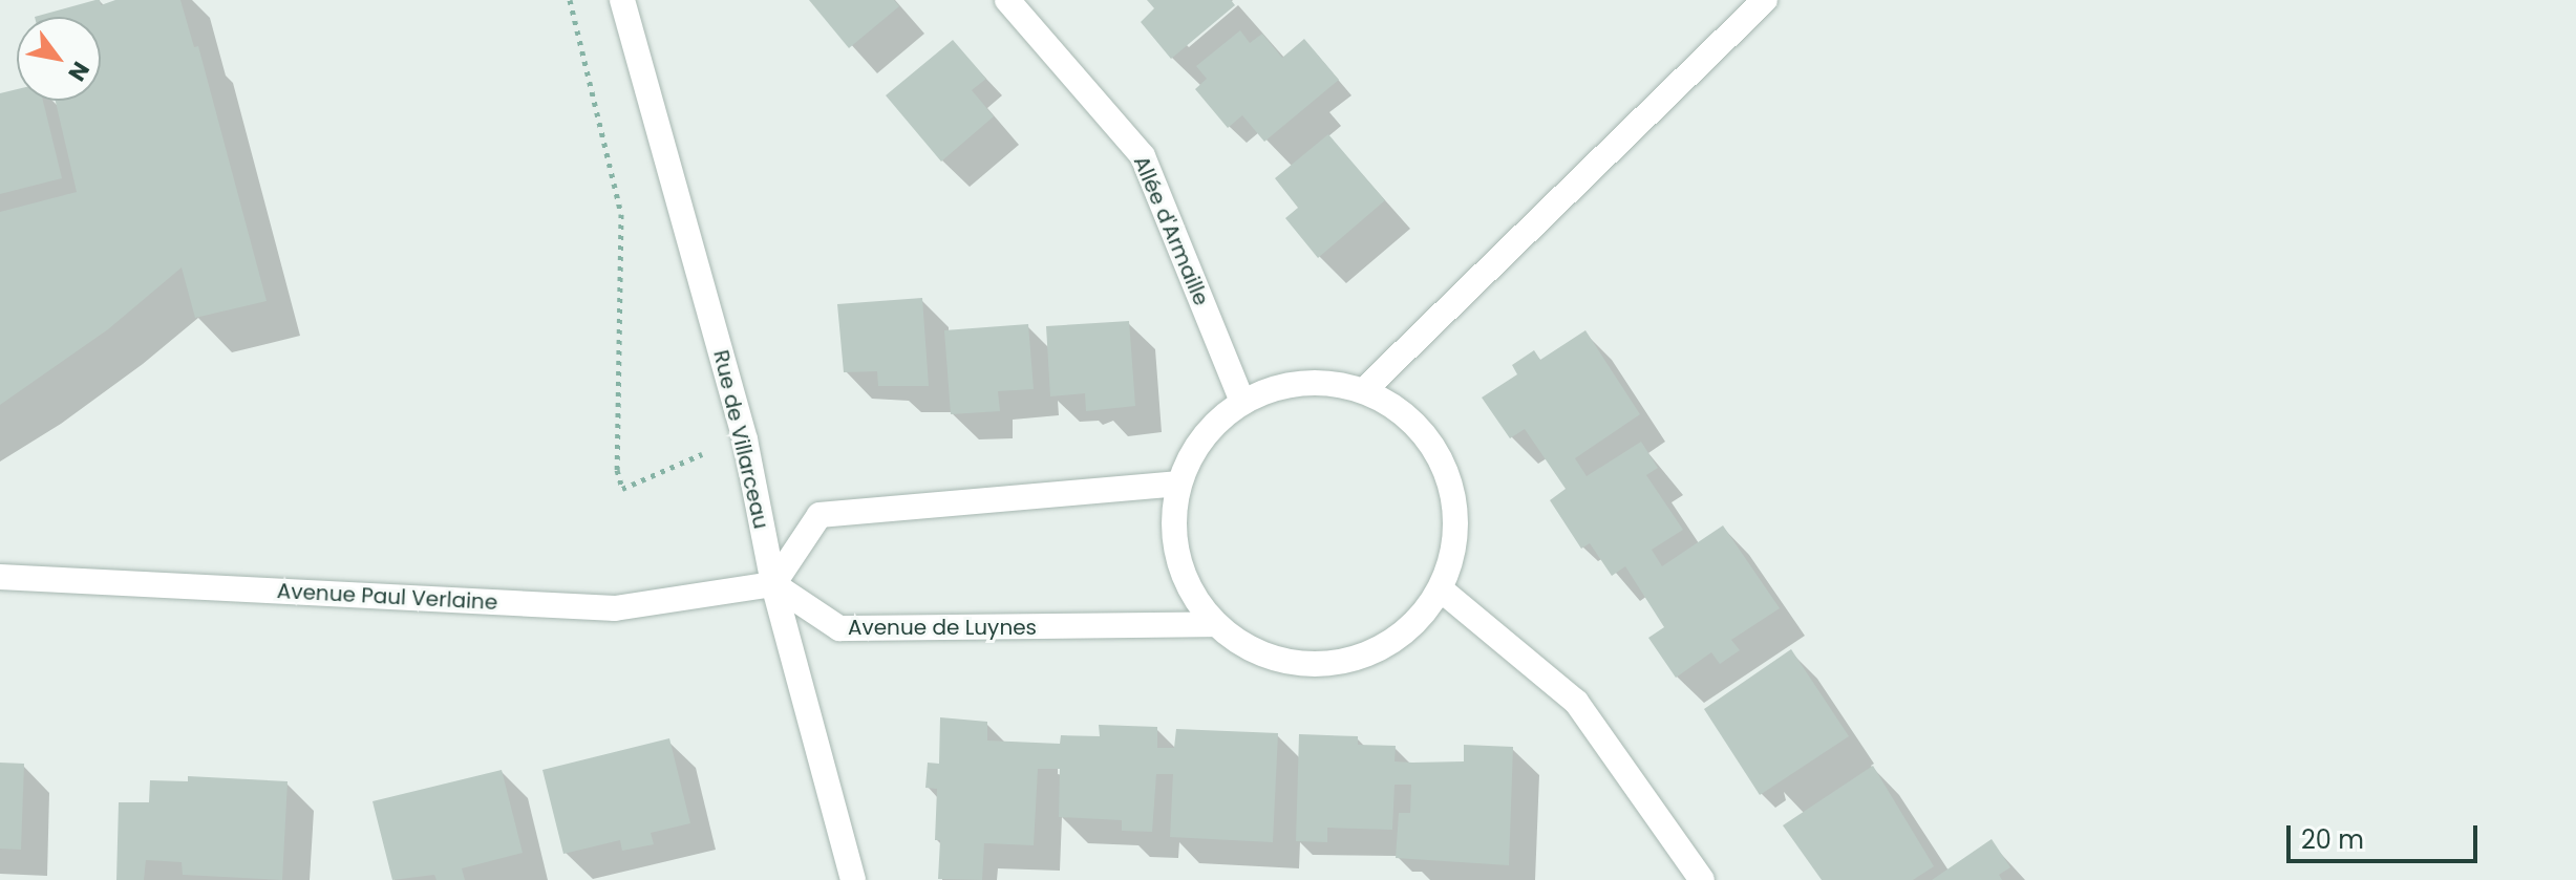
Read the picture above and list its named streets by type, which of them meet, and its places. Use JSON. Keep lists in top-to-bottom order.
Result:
{
  "streets": {
    "street": [
      "Allée d'Armaille",
      "Rue de Villarceau",
      "Avenue Paul Verlaine",
      "Avenue de Luynes"
    ]
  },
  "crossings": [
    ["Allée d'Armaille", "Avenue de Luynes"],
    ["Rue de Villarceau", "Avenue Paul Verlaine"],
    ["Rue de Villarceau", "Avenue de Luynes"],
    ["Avenue Paul Verlaine", "Avenue de Luynes"]
  ],
  "scale_bar": "20 m",
  "north": "bottom right"
}
